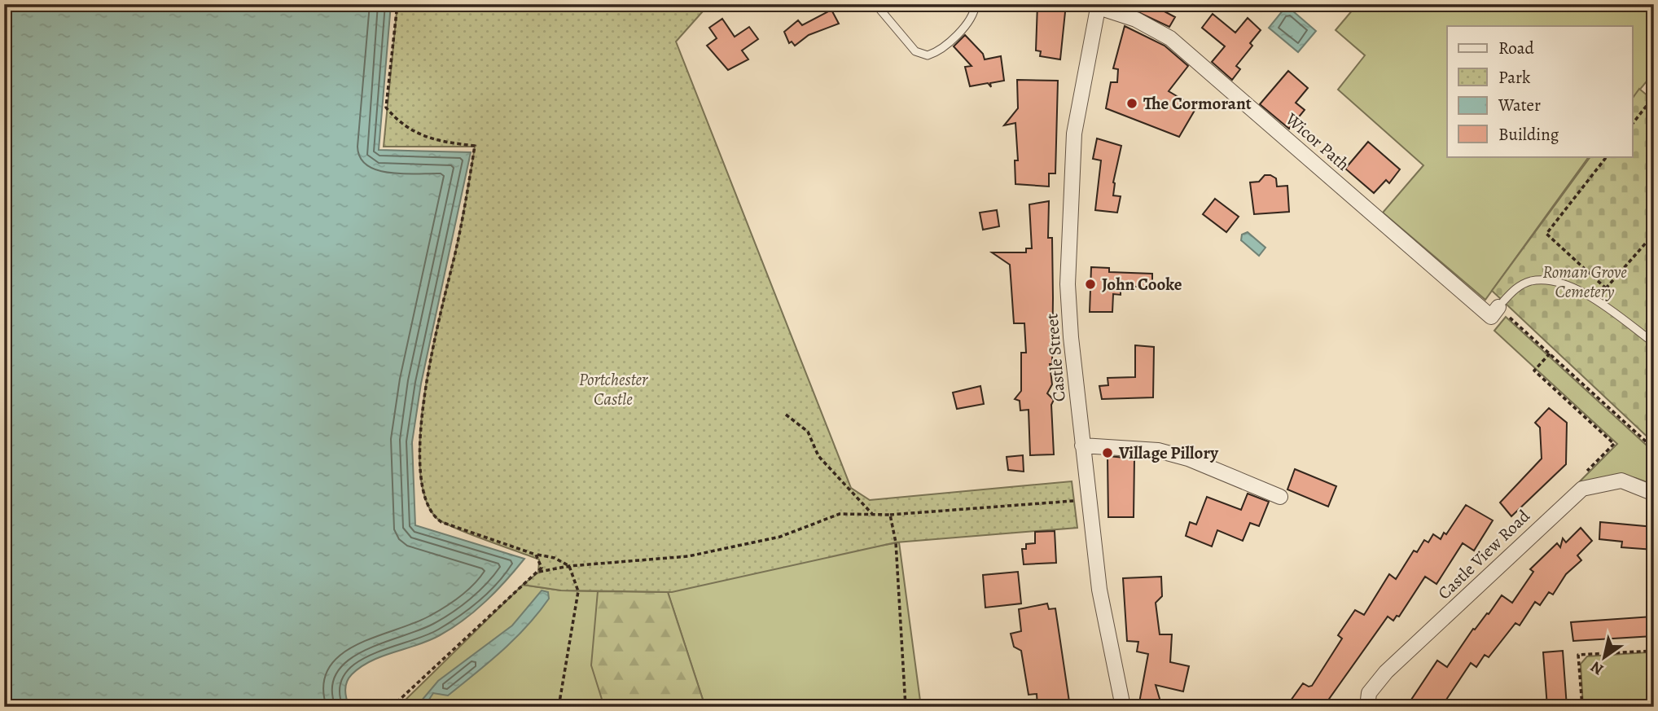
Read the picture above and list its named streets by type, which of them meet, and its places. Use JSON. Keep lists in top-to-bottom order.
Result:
{
  "streets": {
    "street": ["Wicor Path", "Castle Street", "Castle View Road"]
  },
  "crossings": [
    ["Wicor Path", "Castle Street"]
  ],
  "parks": ["Roman Grove Cemetery", "Portchester Castle"],
  "places": ["The Cormorant", "John Cooke", "Village Pillory"],
  "legend": [
    "Road",
    "Park",
    "Water",
    "Building"
  ],
  "north": "bottom left"
}
